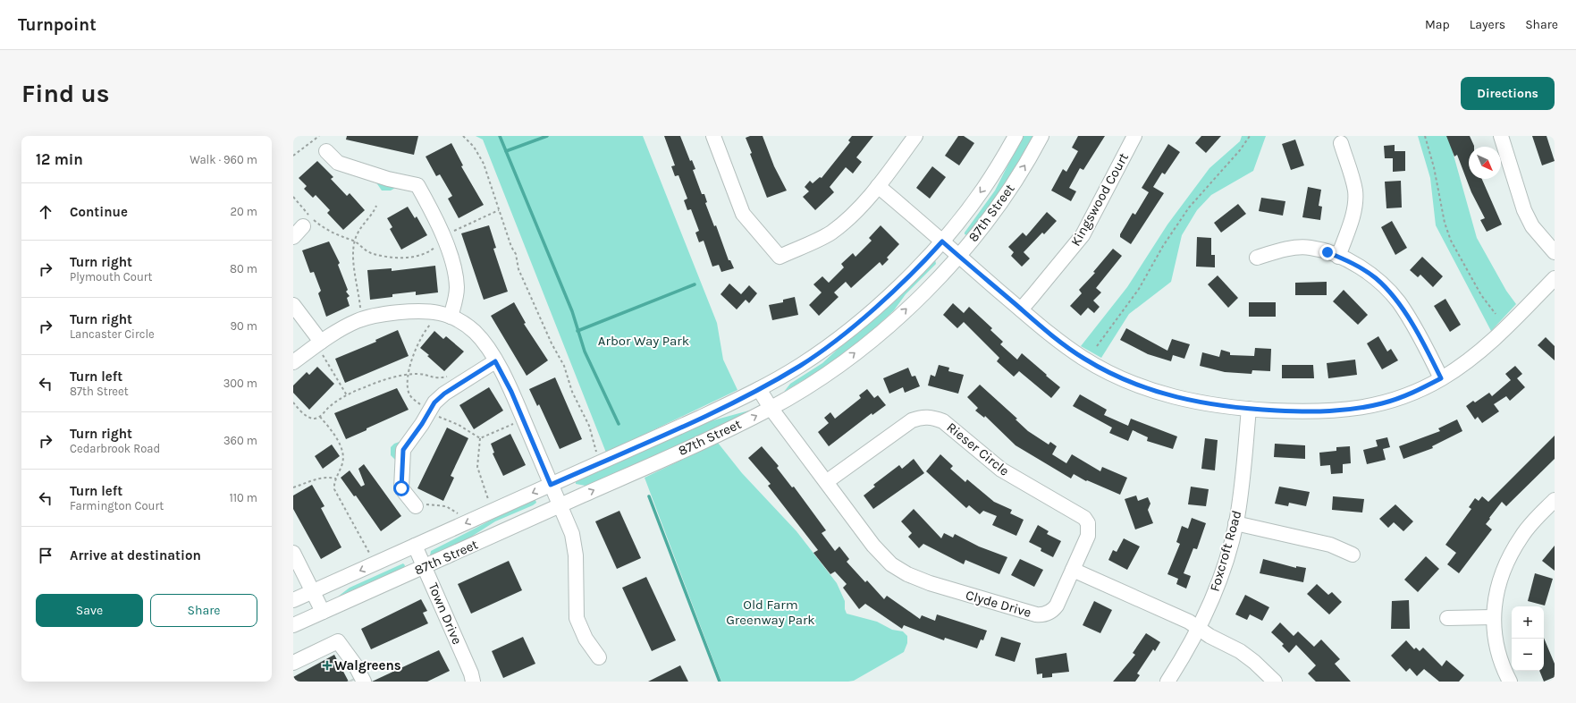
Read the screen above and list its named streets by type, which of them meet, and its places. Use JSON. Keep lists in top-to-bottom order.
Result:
{
  "streets": {
    "street": [
      "Kingswood Court",
      "87th Street",
      "Rieser Circle",
      "Foxcroft Road",
      "Clyde Drive",
      "Town Drive"
    ]
  },
  "crossings": [
    ["87th Street", "Clyde Drive"],
    ["87th Street", "Town Drive"],
    ["Rieser Circle", "Clyde Drive"]
  ],
  "parks": ["Arbor Way Park", "Old Farm Greenway Park"],
  "places": {
    "health": ["Walgreens"]
  },
  "north": "bottom right",
  "page": {
    "header": "Turnpoint",
    "nav": ["Map", "Layers", "Share"],
    "buttons": [
      "Directions",
      ["Save", "Share"]
    ],
    "title": "Find us",
    "heading": ["12 min", "Walk · 960 m"],
    "list": [
      ["Continue", "20 m"],
      ["Turn right", "Plymouth Court", "80 m"],
      ["Turn right", "Lancaster Circle", "90 m"],
      ["Turn left", "87th Street", "300 m"],
      ["Turn right", "Cedarbrook Road", "360 m"],
      ["Turn left", "Farmington Court", "110 m"],
      "Arrive at destination"
    ],
    "map_buttons": ["+", "−"]
  }
}
